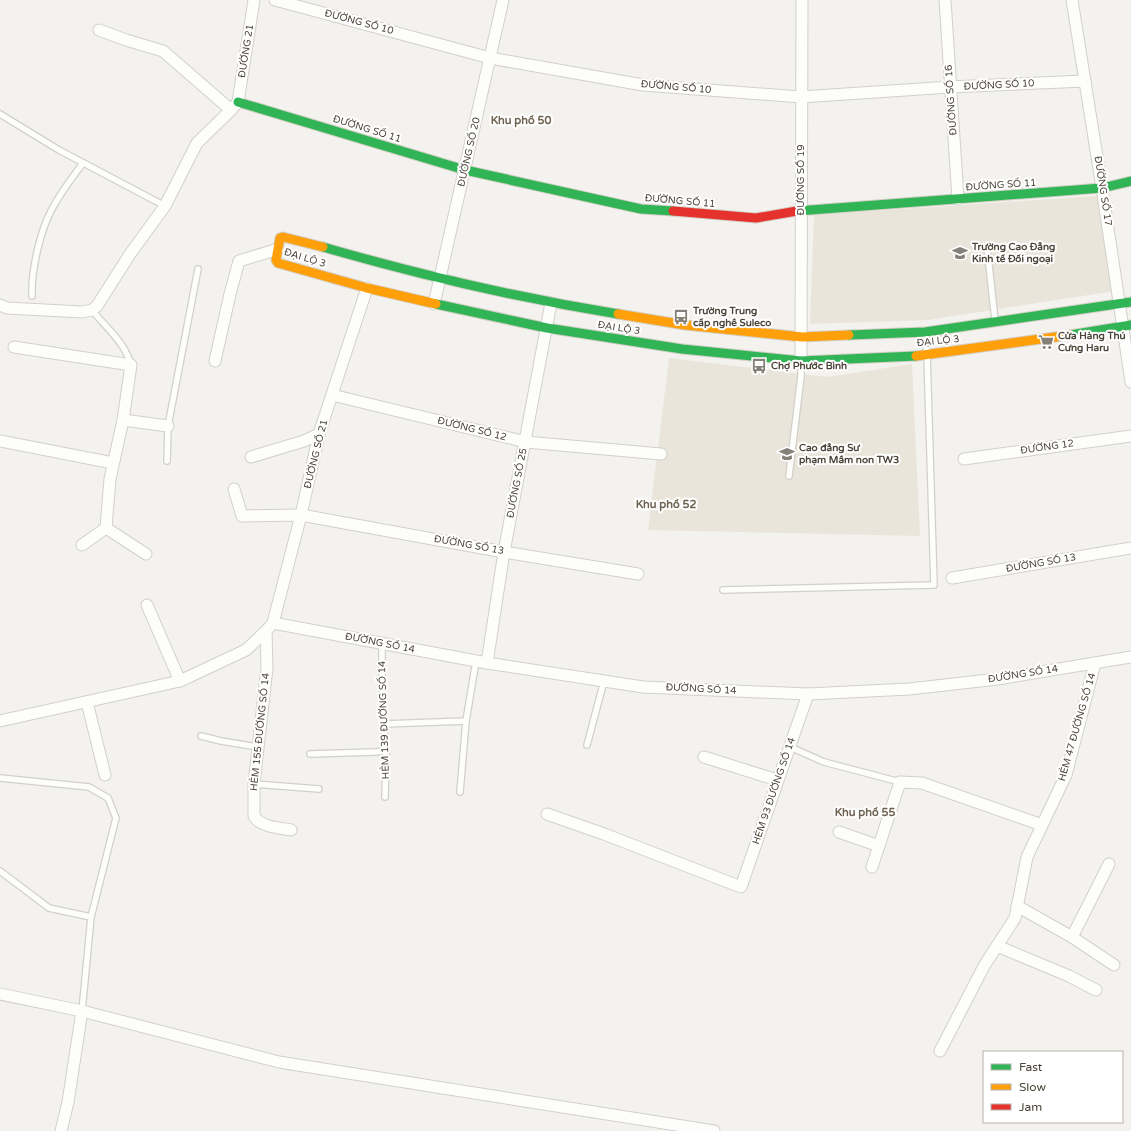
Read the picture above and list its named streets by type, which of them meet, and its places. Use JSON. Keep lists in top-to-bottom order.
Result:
{
  "streets": {
    "street": [
      "ĐƯỜNG SỐ 10",
      "ĐƯỜNG 21",
      "ĐƯỜNG SỐ 16",
      "ĐƯỜNG SỐ 11",
      "ĐƯỜNG SỐ 20",
      "ĐƯỜNG SỐ 19",
      "ĐƯỜNG SỐ 17",
      "ĐẠI LỘ 3",
      "ĐƯỜNG SỐ 12",
      "ĐƯỜNG 12",
      "ĐƯỜNG SỐ 21",
      "ĐƯỜNG SỐ 25",
      "ĐƯỜNG SỐ 13",
      "ĐƯỜNG SỐ 14",
      "HẺM 47 ĐƯỜNG SỐ 14",
      "HẺM 155 ĐƯỜNG SỐ 14",
      "HẺM 93 ĐƯỜNG SỐ 14"
    ],
    "lane": ["HẺM 139 ĐƯỜNG SỐ 14"]
  },
  "crossings": [
    ["ĐƯỜNG SỐ 10", "ĐƯỜNG SỐ 16"],
    ["ĐƯỜNG SỐ 10", "ĐƯỜNG SỐ 20"],
    ["ĐƯỜNG SỐ 10", "ĐƯỜNG SỐ 19"],
    ["ĐƯỜNG SỐ 10", "ĐƯỜNG SỐ 17"],
    ["ĐƯỜNG 21", "ĐƯỜNG SỐ 11"],
    ["ĐƯỜNG SỐ 16", "ĐƯỜNG SỐ 11"],
    ["ĐƯỜNG SỐ 11", "ĐƯỜNG SỐ 20"],
    ["ĐƯỜNG SỐ 11", "ĐƯỜNG SỐ 19"],
    ["ĐƯỜNG SỐ 11", "ĐƯỜNG SỐ 17"],
    ["ĐƯỜNG SỐ 20", "ĐẠI LỘ 3"],
    ["ĐƯỜNG SỐ 19", "ĐẠI LỘ 3"],
    ["ĐƯỜNG SỐ 17", "ĐẠI LỘ 3"],
    ["ĐẠI LỘ 3", "ĐƯỜNG SỐ 21"],
    ["ĐẠI LỘ 3", "ĐƯỜNG SỐ 25"],
    ["ĐƯỜNG SỐ 12", "ĐƯỜNG SỐ 21"],
    ["ĐƯỜNG SỐ 12", "ĐƯỜNG SỐ 25"],
    ["ĐƯỜNG SỐ 21", "ĐƯỜNG SỐ 13"],
    ["ĐƯỜNG SỐ 21", "ĐƯỜNG SỐ 14"],
    ["ĐƯỜNG SỐ 21", "HẺM 155 ĐƯỜNG SỐ 14"],
    ["ĐƯỜNG SỐ 25", "ĐƯỜNG SỐ 13"],
    ["ĐƯỜNG SỐ 25", "ĐƯỜNG SỐ 14"],
    ["ĐƯỜNG SỐ 14", "HẺM 139 ĐƯỜNG SỐ 14"],
    ["ĐƯỜNG SỐ 14", "HẺM 47 ĐƯỜNG SỐ 14"],
    ["ĐƯỜNG SỐ 14", "HẺM 155 ĐƯỜNG SỐ 14"],
    ["ĐƯỜNG SỐ 14", "HẺM 93 ĐƯỜNG SỐ 14"]
  ],
  "districts": ["Khu phố 50", "Khu phố 52", "Khu phố 55"],
  "places": {
    "school or university": ["Trường Cao Đẳng Kinh tế Đối ngoại", "Cao đẳng Sư phạm Mầm non TW3"],
    "bus stop": ["Trường Trung cấp nghề Suleco", "Chợ Phước Bình"],
    "supermarket": ["Cửa Hàng Thú Cưng Haru"]
  },
  "legend": ["Fast", "Slow", "Jam"]
}
